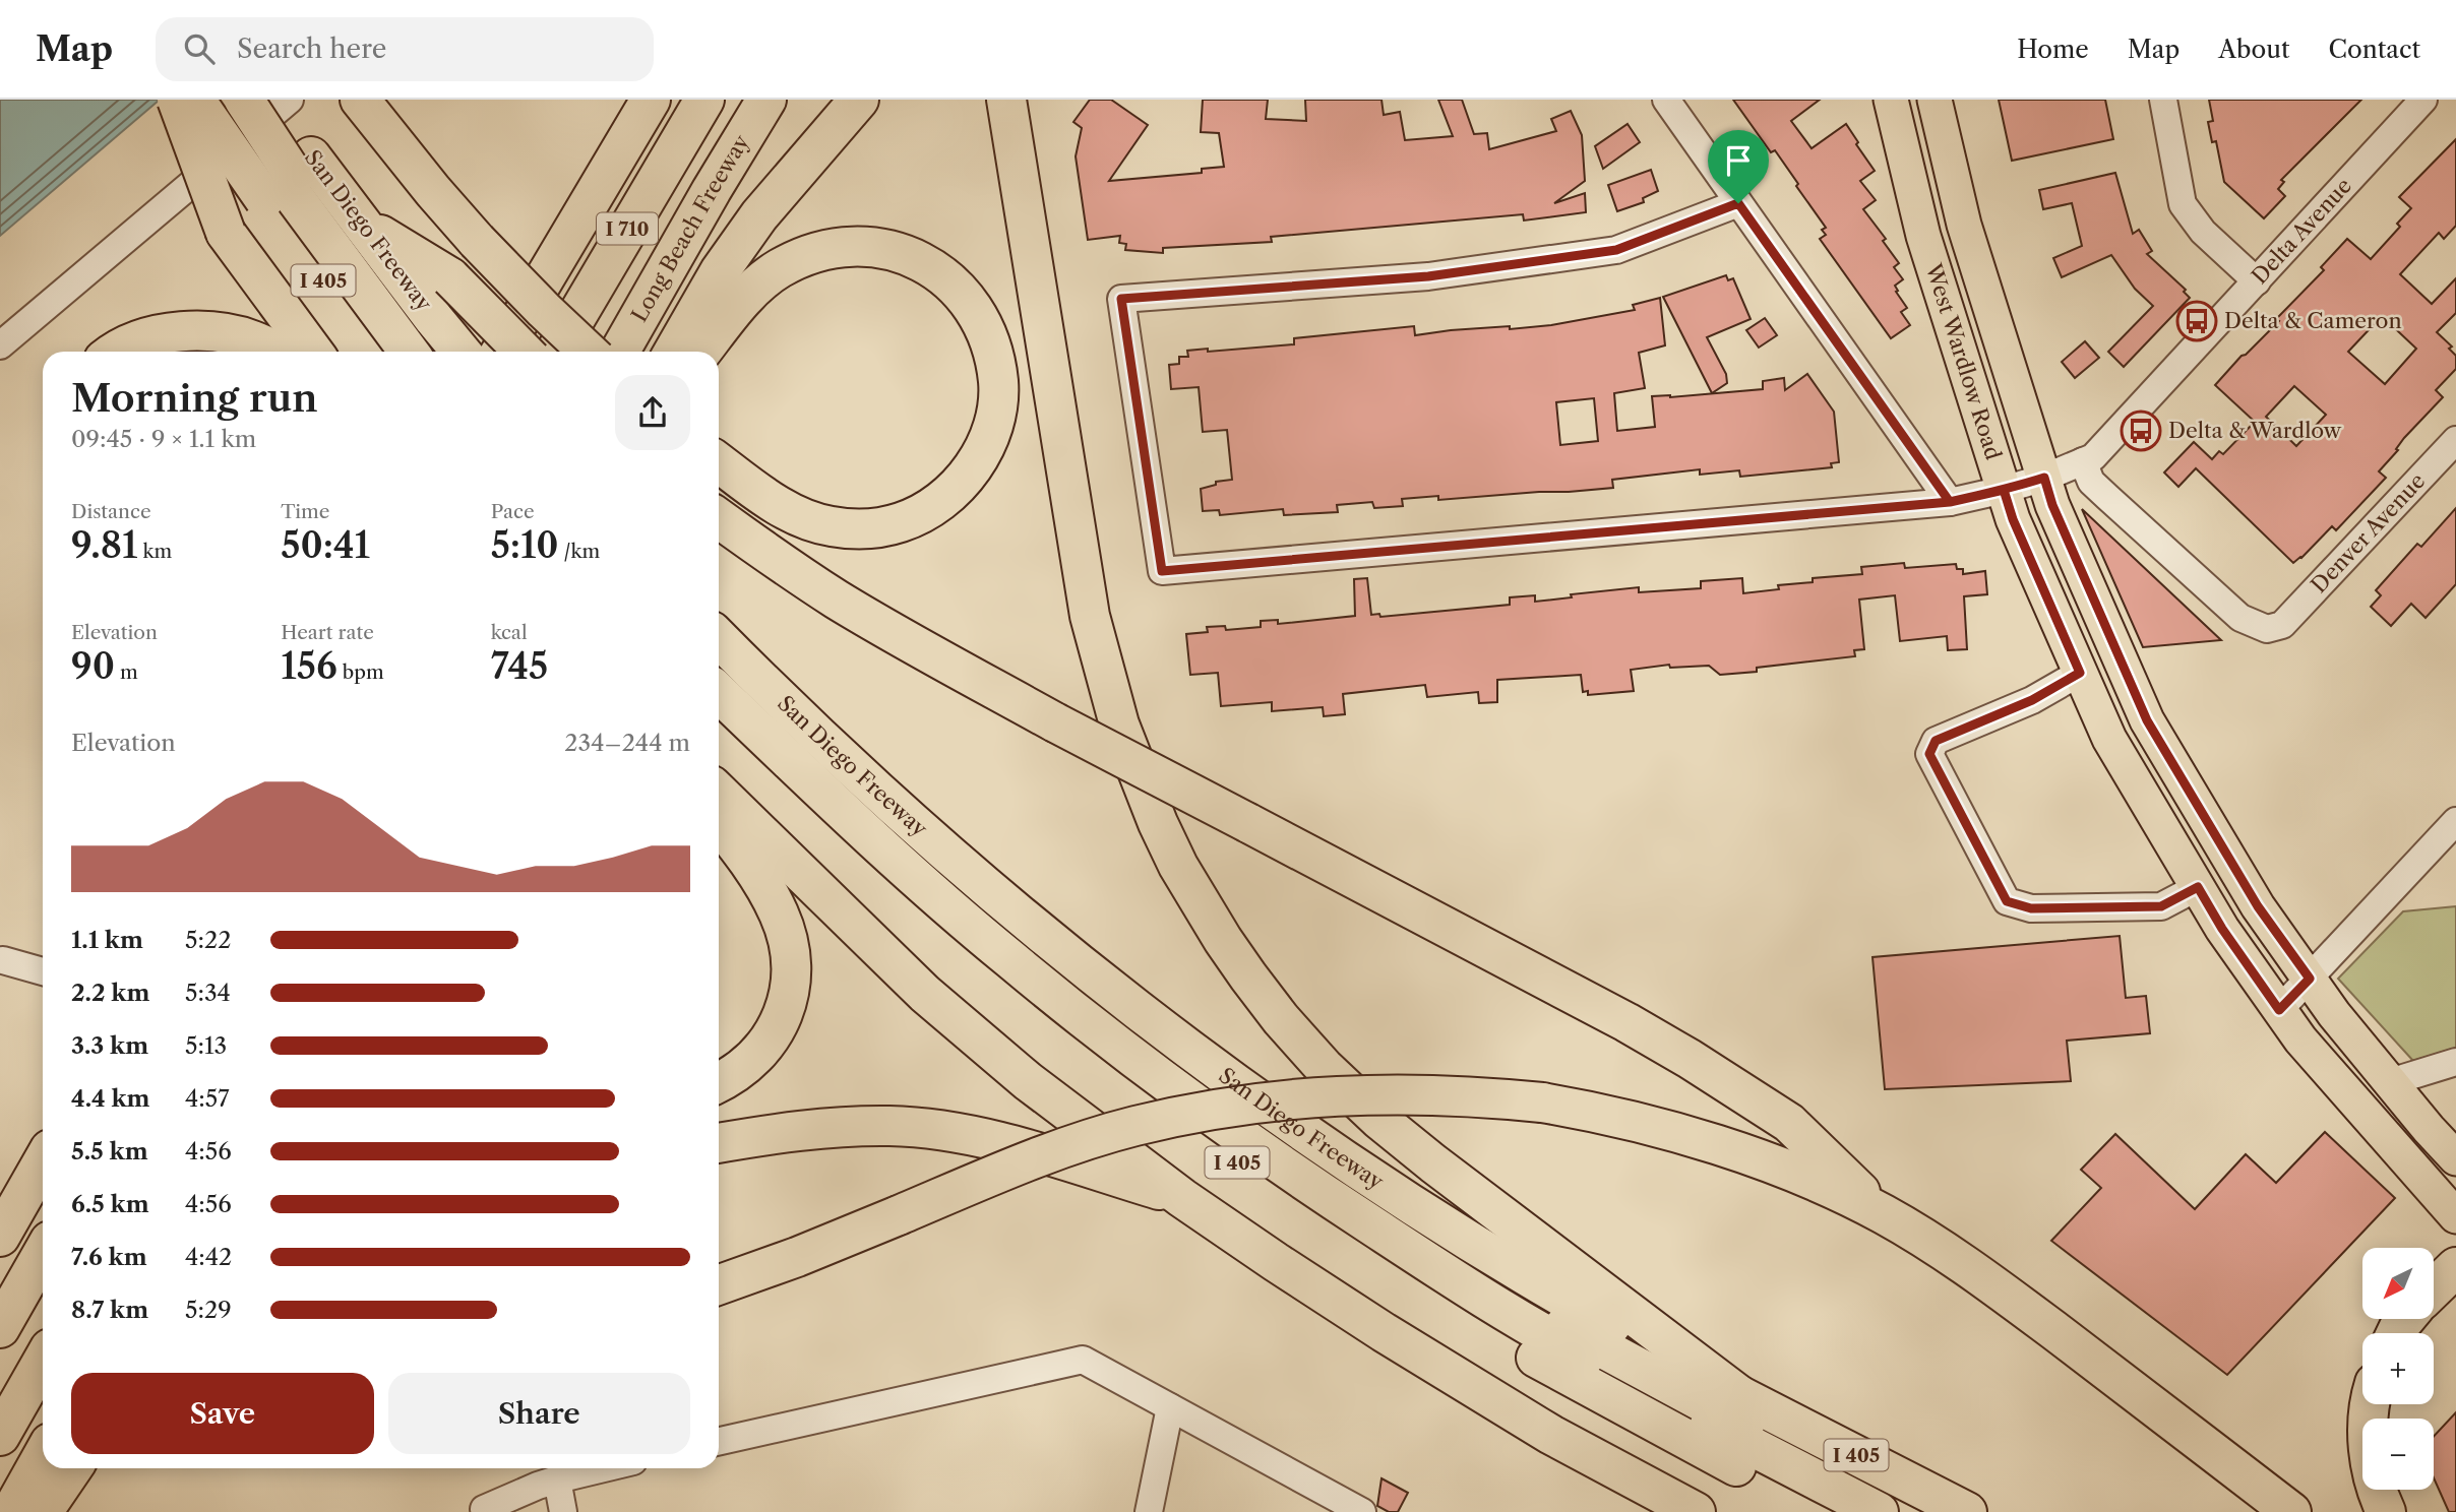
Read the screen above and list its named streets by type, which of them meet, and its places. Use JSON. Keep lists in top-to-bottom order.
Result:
{
  "streets": {
    "highway": [
      "I 710",
      "Long Beach Freeway",
      "San Diego Freeway",
      "I 405"
    ],
    "main road": ["West Wardlow Road"],
    "street": ["Delta Avenue", "Denver Avenue"]
  },
  "crossings": [
    ["Delta Avenue", "West Wardlow Road"],
    ["Delta Avenue", "Denver Avenue"]
  ],
  "places": {
    "bus stop": ["Delta & Cameron", "Delta & Wardlow"]
  },
  "north": "bottom left",
  "page": {
    "header": "Map",
    "search": "Search here",
    "nav": [
      "Home",
      "Map",
      "About",
      "Contact"
    ],
    "heading": ["Morning run", "09:45 · 9 × 1.1 km"],
    "stats": [
      ["Distance", "9.81 km"],
      ["Time", "50:41"],
      ["Pace", "5:10 /km"],
      ["Elevation", "90 m"],
      ["Heart rate", "156 bpm"],
      ["kcal", "745"]
    ],
    "chart": ["Elevation", "234–244 m"],
    "list": [
      {
        "name": "1.1 km",
        "note": "5:22"
      },
      {
        "name": "2.2 km",
        "note": "5:34"
      },
      {
        "name": "3.3 km",
        "note": "5:13"
      },
      {
        "name": "4.4 km",
        "note": "4:57"
      },
      {
        "name": "5.5 km",
        "note": "4:56"
      },
      {
        "name": "6.5 km",
        "note": "4:56"
      },
      {
        "name": "7.6 km",
        "note": "4:42"
      },
      {
        "name": "8.7 km",
        "note": "5:29"
      }
    ],
    "map_buttons": ["+", "−"],
    "buttons": ["Save", "Share"]
  }
}
